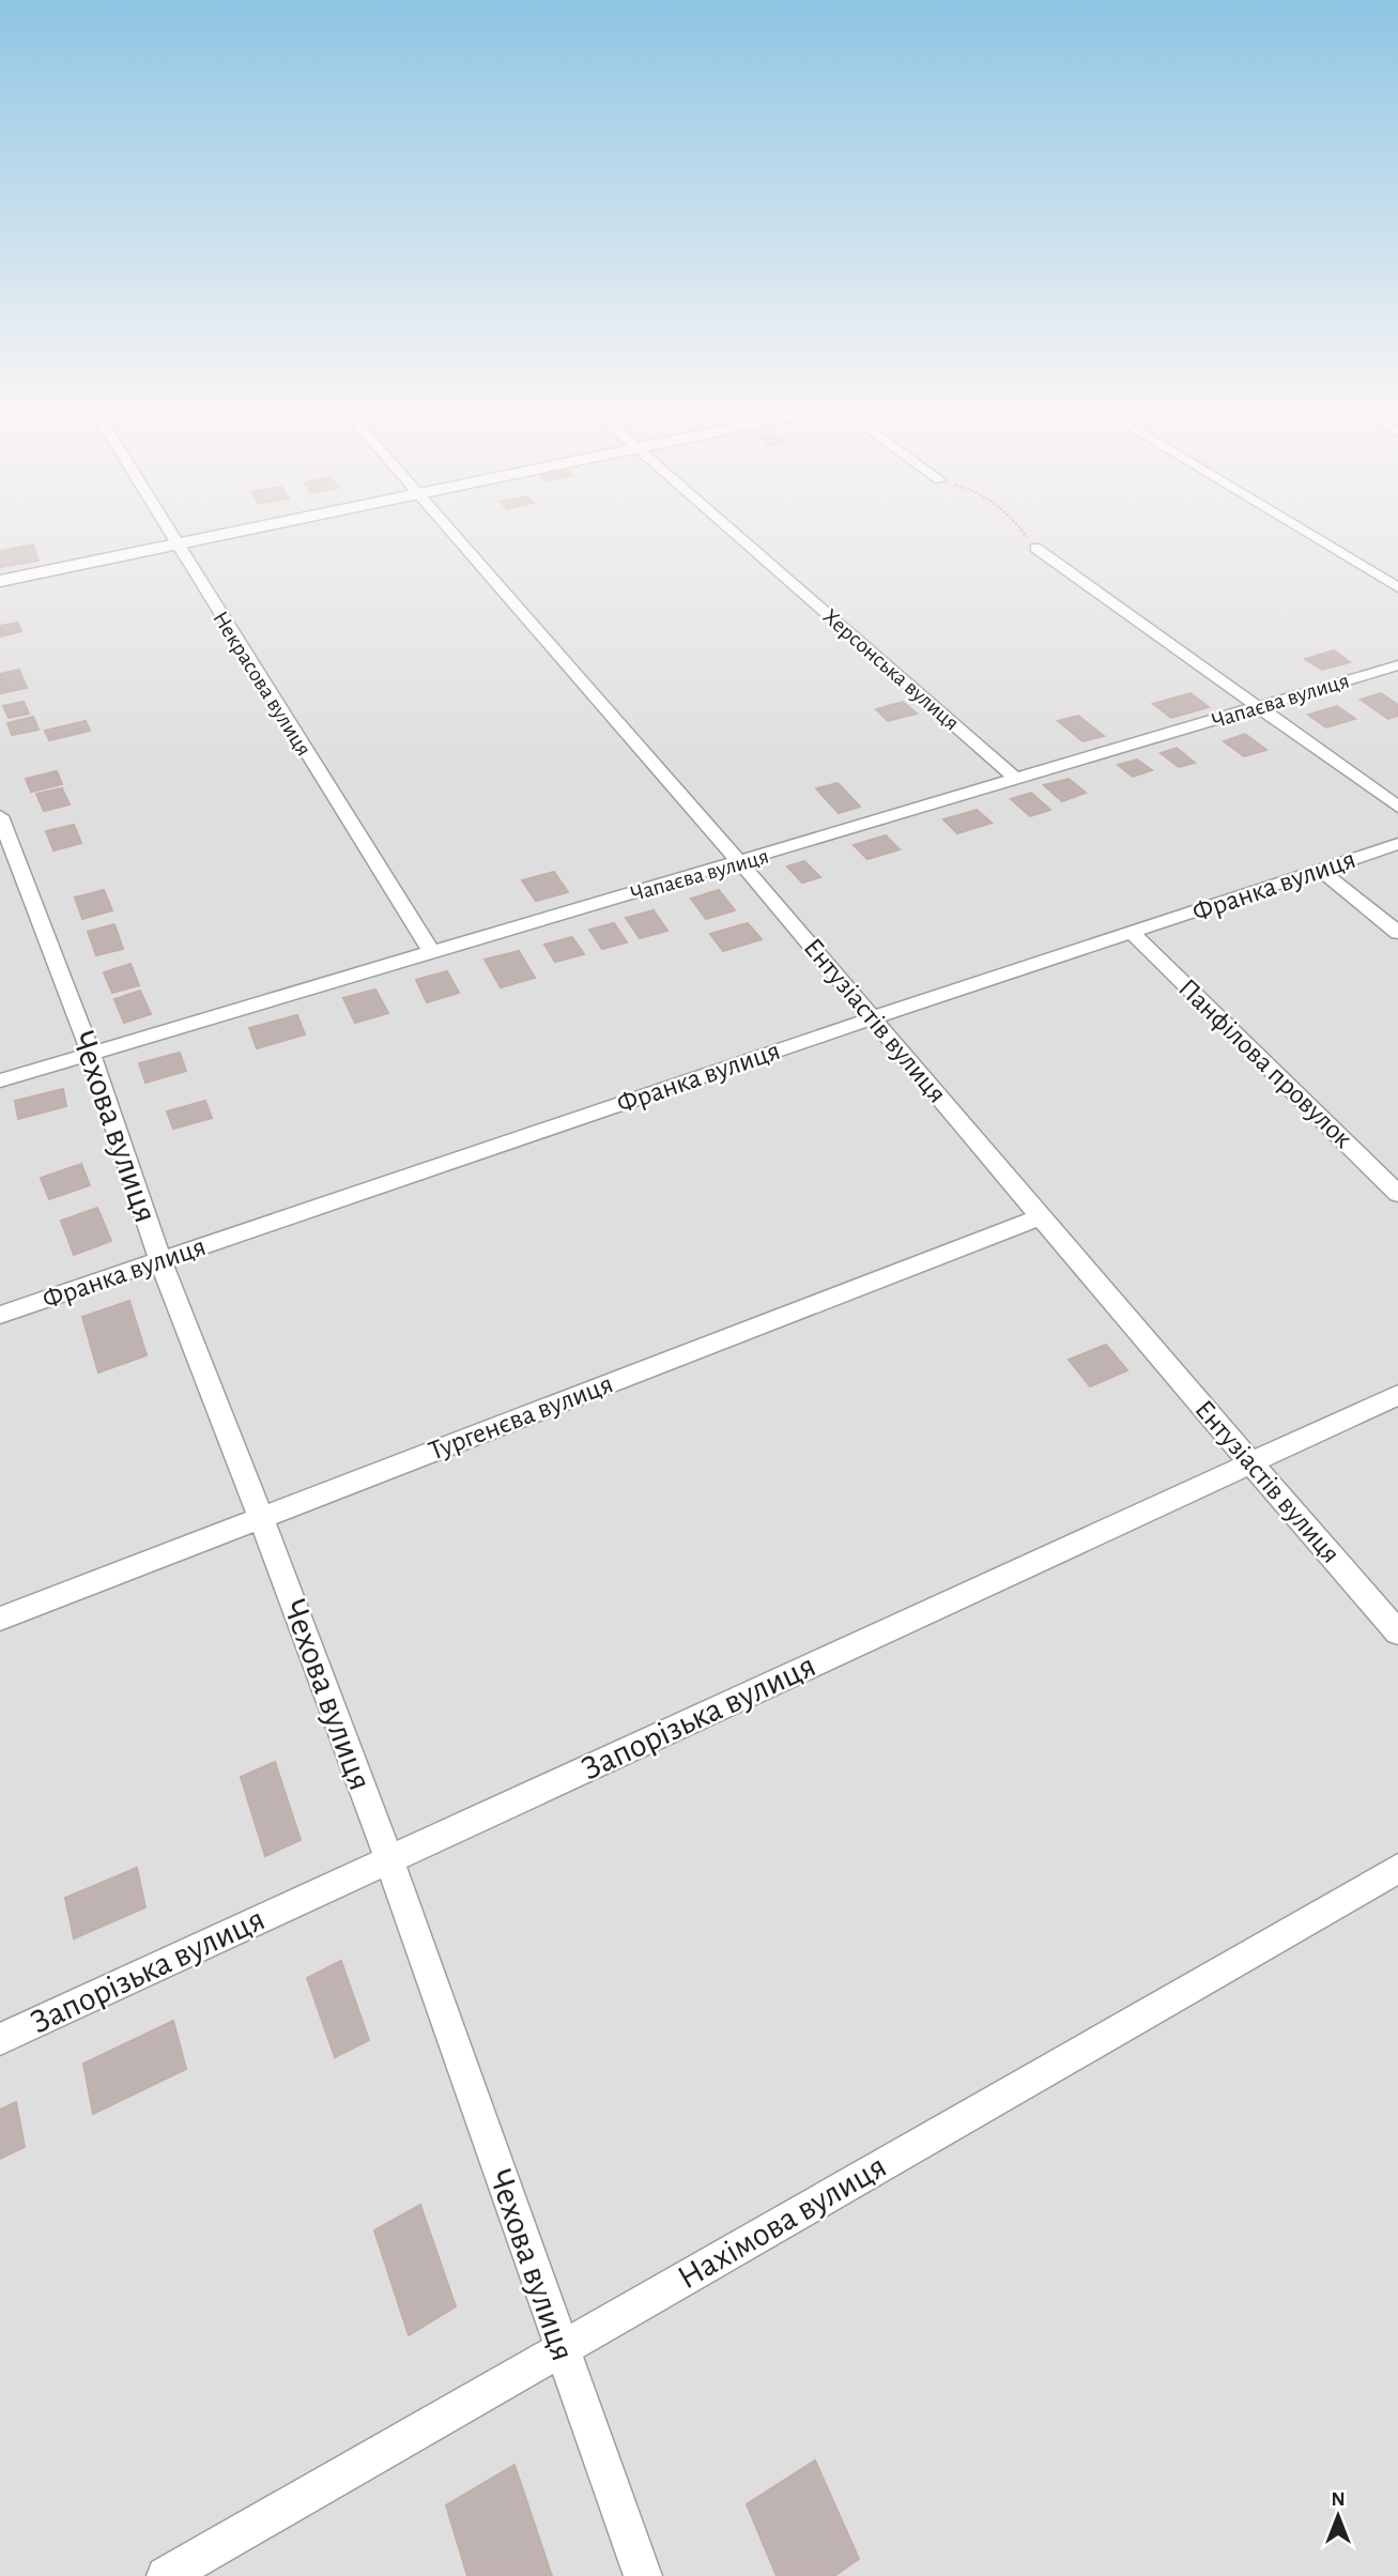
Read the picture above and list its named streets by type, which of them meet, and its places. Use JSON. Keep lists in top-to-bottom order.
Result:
{
  "streets": {
    "street": [
      "Херсонська вулиця",
      "Некрасова вулиця",
      "Чапаєва вулиця",
      "Франка вулиця",
      "Ентузіастів вулиця",
      "Панфілова провулок",
      "Чехова вулиця",
      "Тургенєва вулиця",
      "Запорізька вулиця",
      "Нахімова вулиця"
    ]
  },
  "crossings": [
    ["Херсонська вулиця", "Чапаєва вулиця"],
    ["Некрасова вулиця", "Чапаєва вулиця"],
    ["Чапаєва вулиця", "Ентузіастів вулиця"],
    ["Чапаєва вулиця", "Чехова вулиця"],
    ["Франка вулиця", "Ентузіастів вулиця"],
    ["Франка вулиця", "Панфілова провулок"],
    ["Франка вулиця", "Чехова вулиця"],
    ["Ентузіастів вулиця", "Тургенєва вулиця"],
    ["Ентузіастів вулиця", "Запорізька вулиця"],
    ["Чехова вулиця", "Тургенєва вулиця"],
    ["Чехова вулиця", "Запорізька вулиця"],
    ["Чехова вулиця", "Нахімова вулиця"]
  ],
  "north": "top"
}
